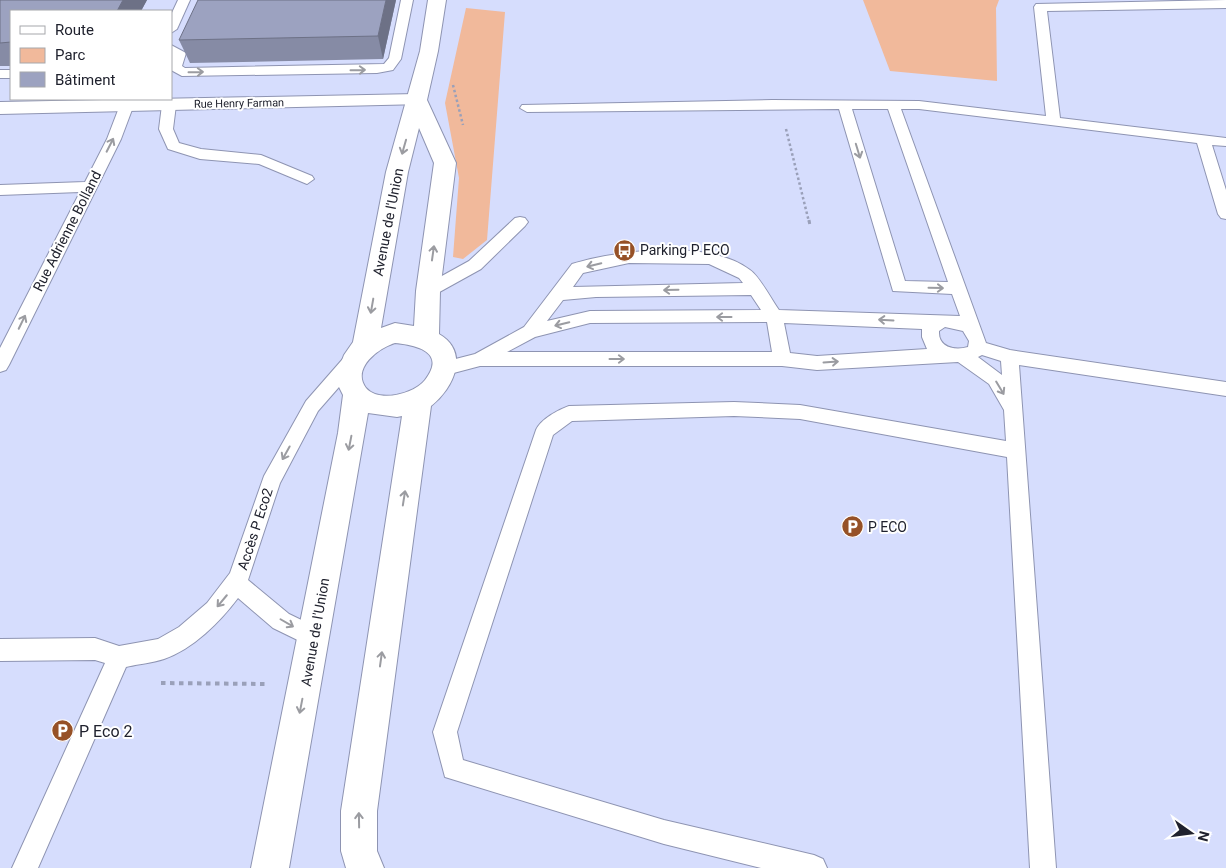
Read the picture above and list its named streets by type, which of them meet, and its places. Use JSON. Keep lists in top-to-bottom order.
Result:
{
  "streets": {
    "street": ["Rue Henry Farman", "Avenue de l'Union"],
    "lane": ["Rue Adrienne Bolland", "Accès P Eco2"]
  },
  "crossings": [
    ["Rue Henry Farman", "Avenue de l'Union"],
    ["Rue Henry Farman", "Rue Adrienne Bolland"],
    ["Avenue de l'Union", "Accès P Eco2"]
  ],
  "one_way": ["Rue Adrienne Bolland", "Accès P Eco2"],
  "places": {
    "bus stop": ["Parking P ECO"],
    "parking": ["P ECO", "P Eco 2"]
  },
  "legend": ["Route", "Parc", "Bâtiment"],
  "north": "right"
}
